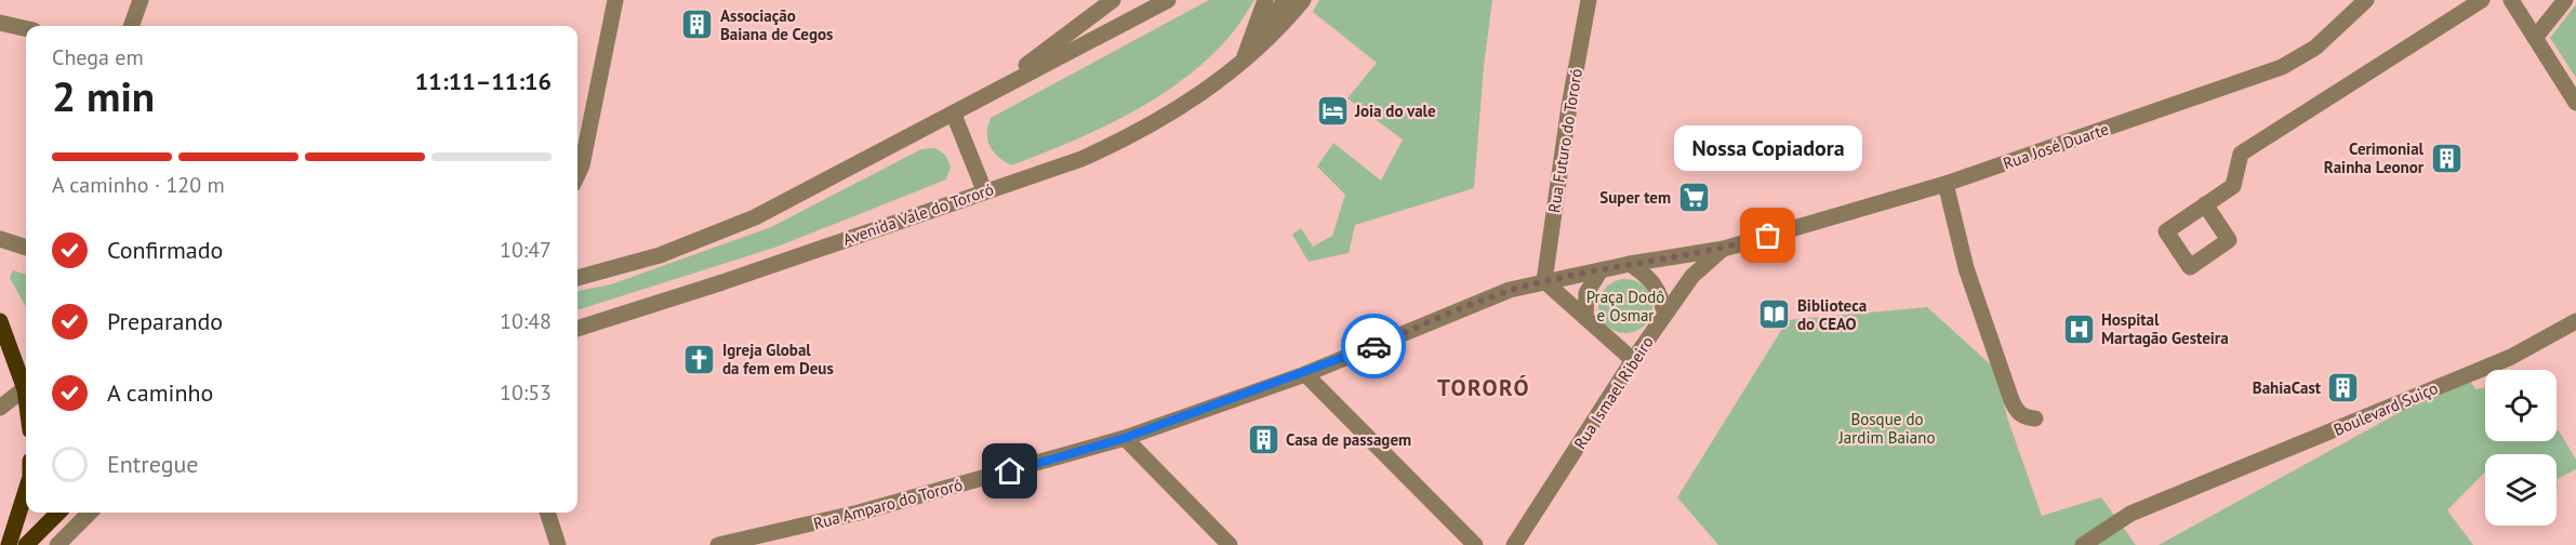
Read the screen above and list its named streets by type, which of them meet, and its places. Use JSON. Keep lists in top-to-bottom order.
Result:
{
  "streets": {
    "street": [
      "Rua Futuro do Tororó",
      "Rua José Duarte",
      "Avenida Vale do Tororó",
      "Rua Ismael Ribeiro",
      "Boulevard Suiço",
      "Rua Amparo do Tororó"
    ]
  },
  "crossings": [
    ["Rua Futuro do Tororó", "Rua Amparo do Tororó"],
    ["Rua José Duarte", "Rua Ismael Ribeiro"],
    ["Rua José Duarte", "Rua Amparo do Tororó"],
    ["Rua Ismael Ribeiro", "Rua Amparo do Tororó"]
  ],
  "districts": ["TORORÓ"],
  "parks": ["Praça Dodô e Osmar", "Bosque do Jardim Baiano"],
  "places": {
    "building": [
      "Associação Baiana de Cegos",
      "Cerimonial Rainha Leonor",
      "BahiaCast",
      "Casa de passagem"
    ],
    "hotel": ["Joia do vale"],
    "supermarket": ["Super tem"],
    "other": ["Nossa Copiadora"],
    "library": ["Biblioteca do CEAO"],
    "hospital": ["Hospital Martagão Gesteira"],
    "church": ["Igreja Global da fem em Deus"]
  },
  "page": {
    "heading": ["2 min", "Chega em", "11:11–11:16"],
    "bubble": "Nossa Copiadora",
    "bar": "A caminho · 120 m",
    "list": [
      ["Confirmado", "10:47"],
      ["Preparando", "10:48"],
      ["A caminho", "10:53"],
      "Entregue"
    ]
  }
}
